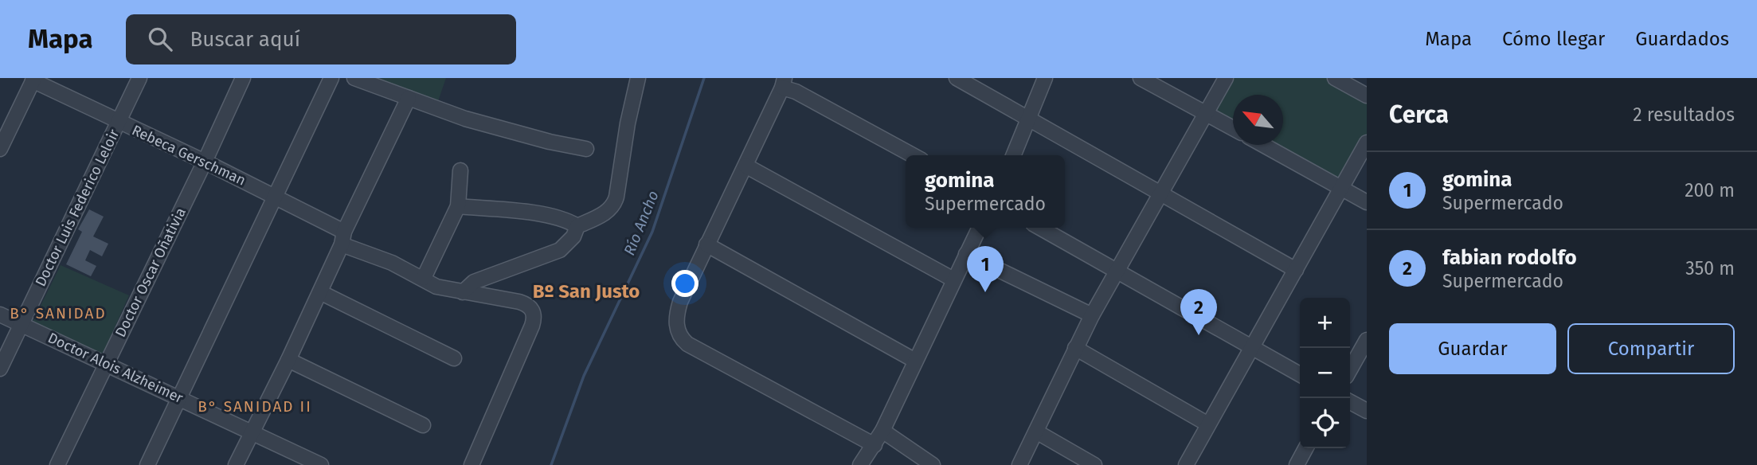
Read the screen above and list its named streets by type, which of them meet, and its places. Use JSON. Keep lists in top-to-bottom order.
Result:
{
  "streets": {
    "street": [
      "Rebeca Gerschman",
      "Doctor Luis Federico Leloir",
      "Doctor Oscar Oñativia",
      "Doctor Alois Alzheimer"
    ]
  },
  "crossings": [
    ["Rebeca Gerschman", "Doctor Luis Federico Leloir"],
    ["Rebeca Gerschman", "Doctor Oscar Oñativia"],
    ["Doctor Luis Federico Leloir", "Doctor Alois Alzheimer"],
    ["Doctor Oscar Oñativia", "Doctor Alois Alzheimer"]
  ],
  "districts": ["Bº San Justo", "B° SANIDAD", "B° SANIDAD II"],
  "water": ["Río Ancho"],
  "north": "top left",
  "page": {
    "header": "Mapa",
    "search": "Buscar aquí",
    "nav": ["Mapa", "Cómo llegar", "Guardados"],
    "heading": ["Cerca", "2 resultados"],
    "list": [
      {
        "mark": "1",
        "name": "gomina",
        "note": "Supermercado",
        "value": "200 m"
      },
      {
        "mark": "2",
        "name": "fabian rodolfo",
        "note": "Supermercado",
        "value": "350 m"
      }
    ],
    "popup": ["gomina", "Supermercado"],
    "pins": ["1", "2"],
    "map_buttons": ["+", "−"],
    "buttons": ["Guardar", "Compartir"]
  }
}
